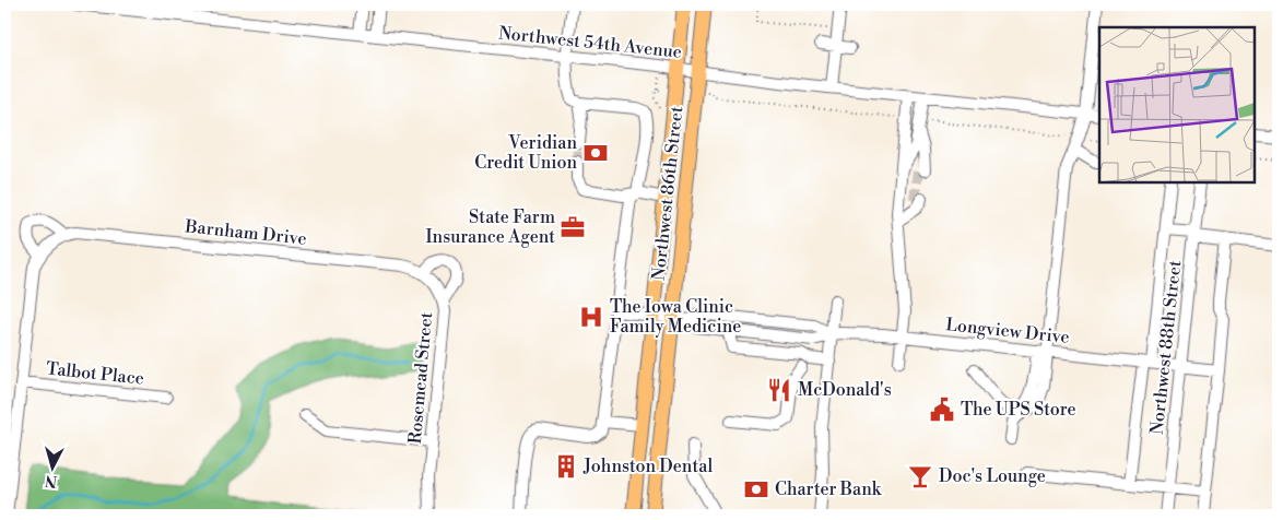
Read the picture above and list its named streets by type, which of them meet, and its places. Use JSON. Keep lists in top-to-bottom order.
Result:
{
  "streets": {
    "main road": ["Northwest 86th Street"],
    "street": [
      "Northwest 54th Avenue",
      "Barnham Drive",
      "Longview Drive",
      "Northwest 88th Street",
      "Talbot Place",
      "Rosemead Street"
    ]
  },
  "crossings": [
    ["Northwest 54th Avenue", "Northwest 86th Street"],
    ["Northwest 86th Street", "Longview Drive"],
    ["Barnham Drive", "Rosemead Street"],
    ["Longview Drive", "Northwest 88th Street"]
  ],
  "places": {
    "bank": ["Veridian Credit Union", "Charter Bank"],
    "office": ["State Farm Insurance Agent"],
    "hospital": ["The Iowa Clinic Family Medicine"],
    "restaurant": ["McDonald's"],
    "public building": ["The UPS Store"],
    "building": ["Johnston Dental"],
    "bar": ["Doc's Lounge"]
  },
  "north": "bottom"
}
